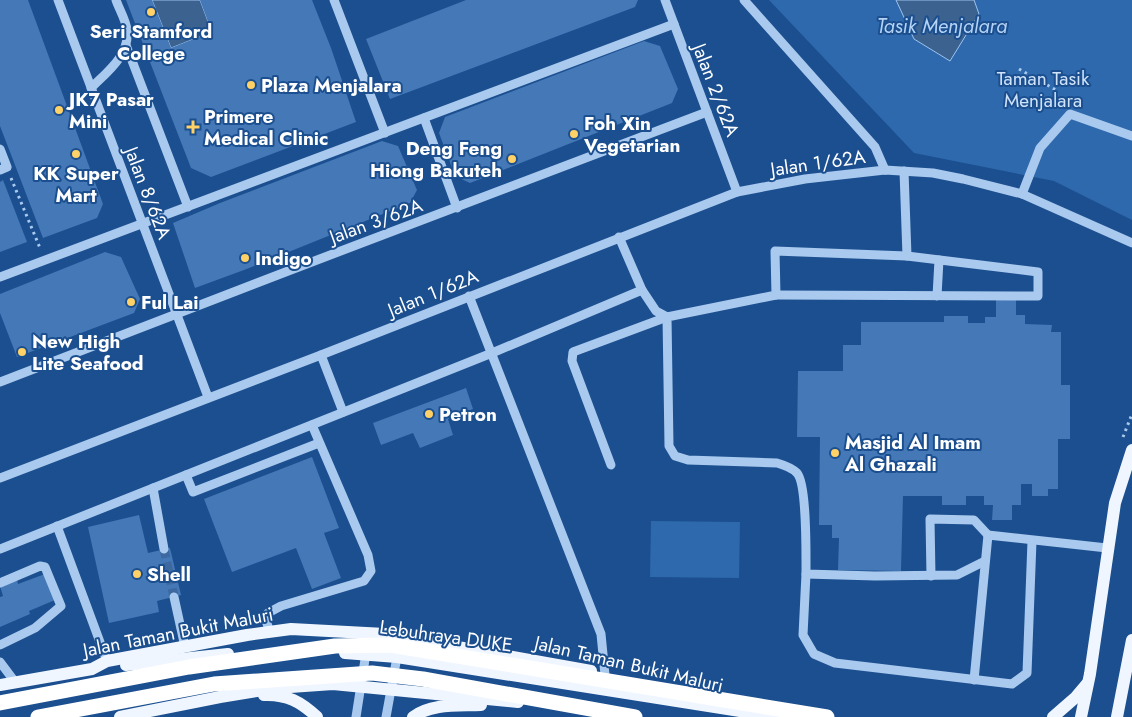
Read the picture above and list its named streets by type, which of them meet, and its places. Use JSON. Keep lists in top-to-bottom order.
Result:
{
  "streets": {
    "highway": ["Lebuhraya DUKE"],
    "main road": ["Jalan Taman Bukit Maluri"],
    "street": [
      "Jalan 2/62A",
      "Jalan 1/62A",
      "Jalan 8/62A",
      "Jalan 3/62A"
    ]
  },
  "crossings": [
    ["Jalan 2/62A", "Jalan 1/62A"],
    ["Jalan 2/62A", "Jalan 3/62A"],
    ["Jalan 1/62A", "Jalan 8/62A"],
    ["Jalan 8/62A", "Jalan 3/62A"]
  ],
  "water": ["Tasik Menjalara"],
  "parks": ["Taman Tasik Menjalara"],
  "places": {
    "other": [
      "Seri Stamford College",
      "Plaza Menjalara",
      "JK7 Pasar Mini",
      "Foh Xin Vegetarian",
      "KK Super Mart",
      "Deng Feng Hiong Bakuteh",
      "Indigo",
      "Ful Lai",
      "New High Lite Seafood",
      "Petron",
      "Masjid Al Imam Al Ghazali",
      "Shell"
    ],
    "health": ["Primere Medical Clinic"]
  }
}
